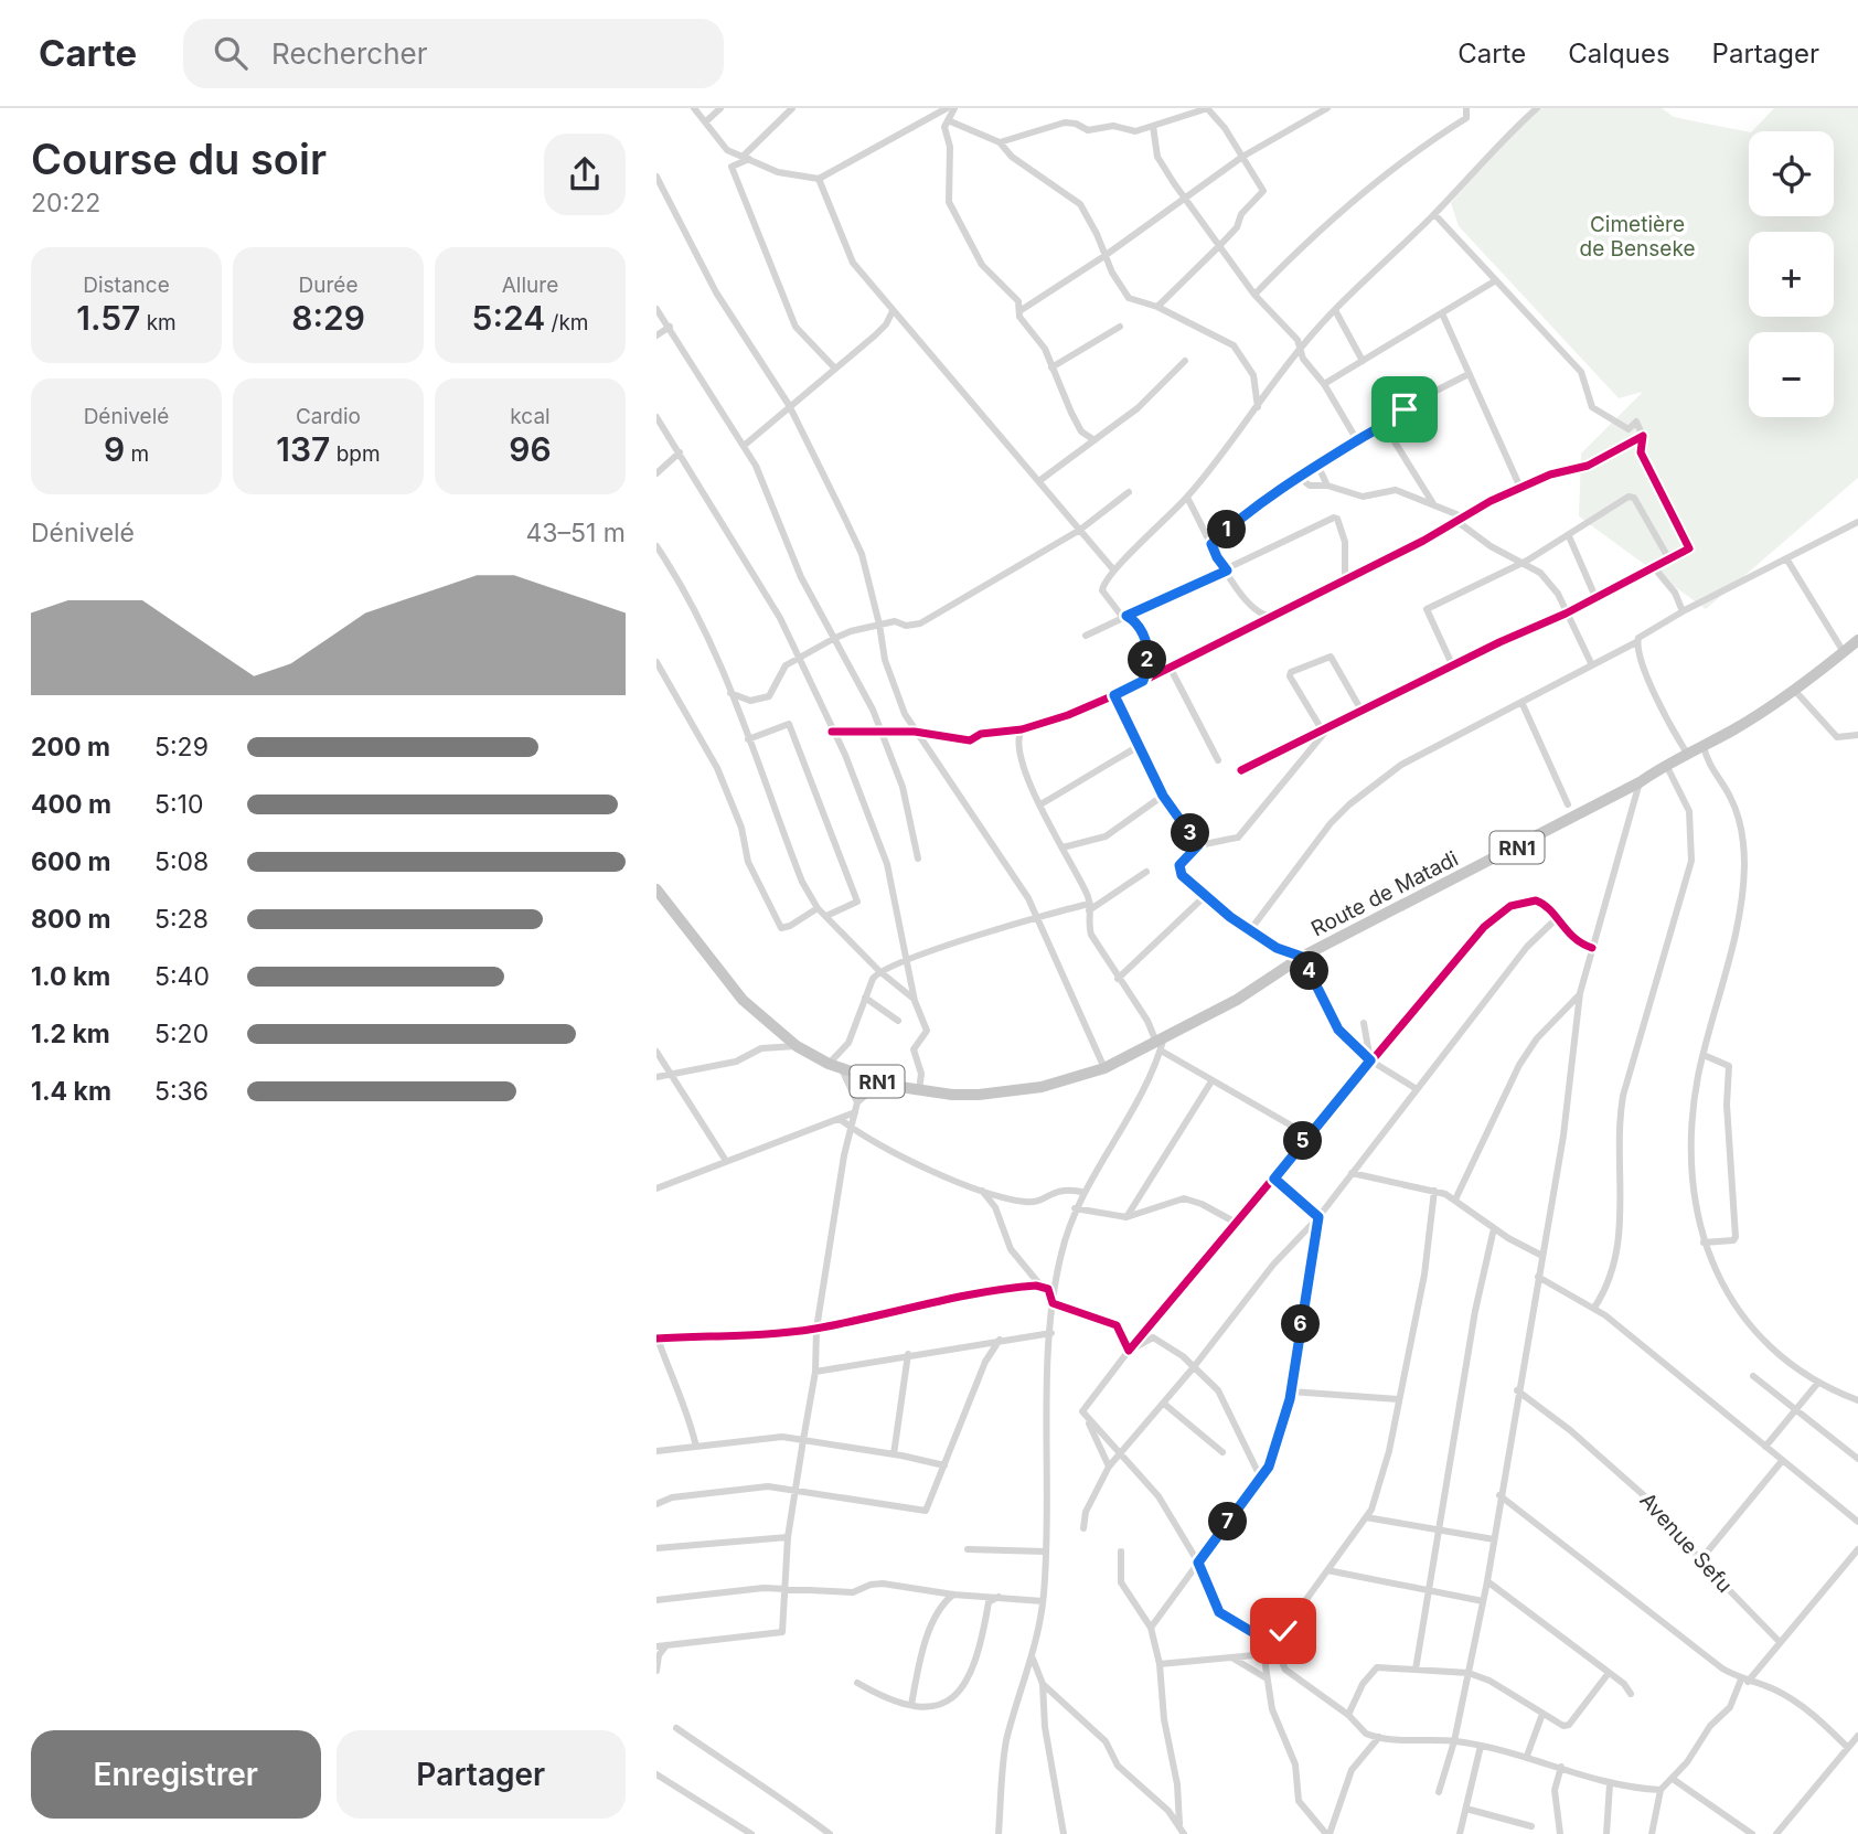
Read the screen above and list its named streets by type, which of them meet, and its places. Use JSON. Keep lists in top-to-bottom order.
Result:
{
  "streets": {
    "highway": ["RN1", "Route de Matadi"],
    "street": ["Avenue Sefu"]
  },
  "crossings": [
    ["RN1", "Route de Matadi"]
  ],
  "parks": ["Cimetière de Benseke"],
  "page": {
    "header": "Carte",
    "search": "Rechercher",
    "nav": ["Carte", "Calques", "Partager"],
    "heading": ["Course du soir", "20:22"],
    "map_buttons": ["+", "−"],
    "stats": [
      ["Distance", "1.57 km"],
      ["Durée", "8:29"],
      ["Allure", "5:24 /km"],
      ["Dénivelé", "9 m"],
      ["Cardio", "137 bpm"],
      ["kcal", "96"]
    ],
    "chart": ["Dénivelé", "43–51 m"],
    "pins": [
      "1",
      "2",
      "3",
      "4",
      "5",
      "6",
      "7"
    ],
    "list": [
      {
        "name": "200 m",
        "note": "5:29"
      },
      {
        "name": "400 m",
        "note": "5:10"
      },
      {
        "name": "600 m",
        "note": "5:08"
      },
      {
        "name": "800 m",
        "note": "5:28"
      },
      {
        "name": "1.0 km",
        "note": "5:40"
      },
      {
        "name": "1.2 km",
        "note": "5:20"
      },
      {
        "name": "1.4 km",
        "note": "5:36"
      }
    ],
    "buttons": ["Enregistrer", "Partager"]
  }
}
